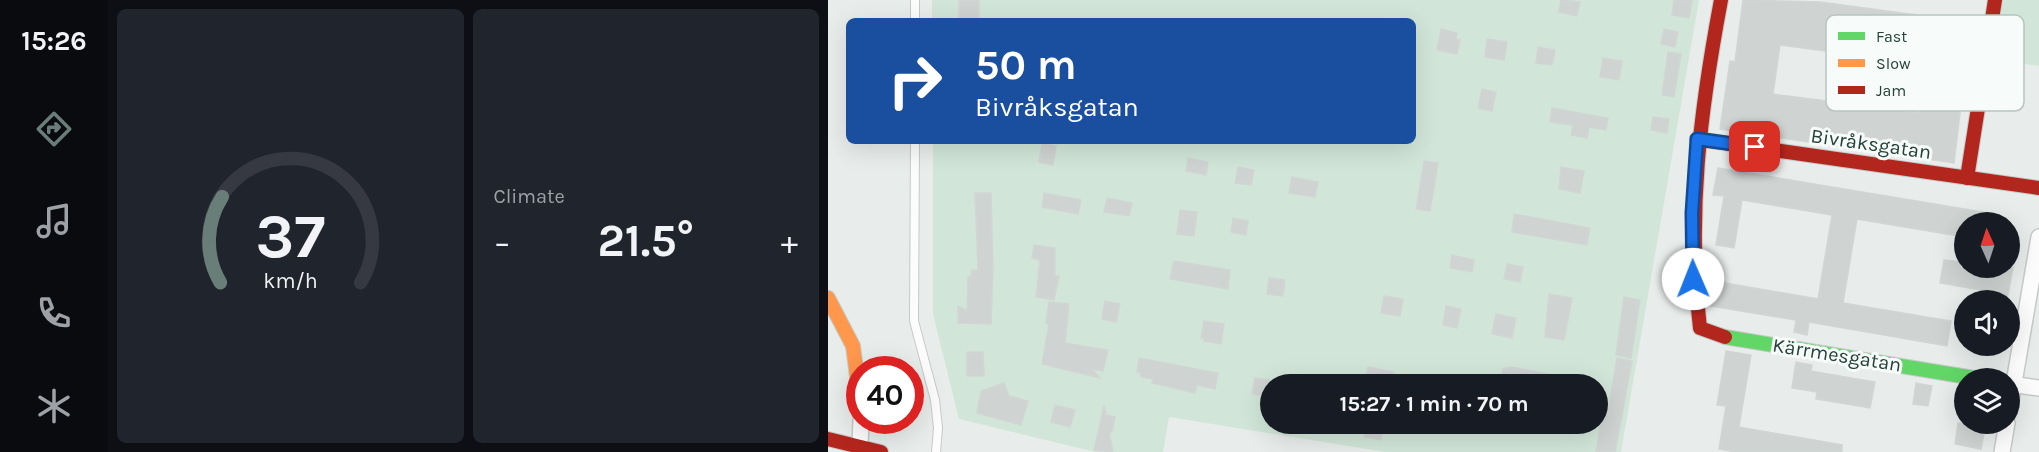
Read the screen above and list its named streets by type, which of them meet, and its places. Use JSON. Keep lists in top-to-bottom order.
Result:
{
  "streets": {
    "street": ["Bivråksgatan", "Kärrmesgatan"]
  },
  "crossings": [
    ["Bivråksgatan", "Kärrmesgatan"]
  ],
  "legend": ["Fast", "Slow", "Jam"],
  "north": "top",
  "page": {
    "tabs": "15:26",
    "tile": "Climate",
    "turn": ["50 m", "Bivråksgatan"],
    "heat": ["−", "21.5°", "+"],
    "limit": "40",
    "trip": "15:27 · 1 min · 70 m",
    "gauge": ["37", "km/h"]
  }
}
